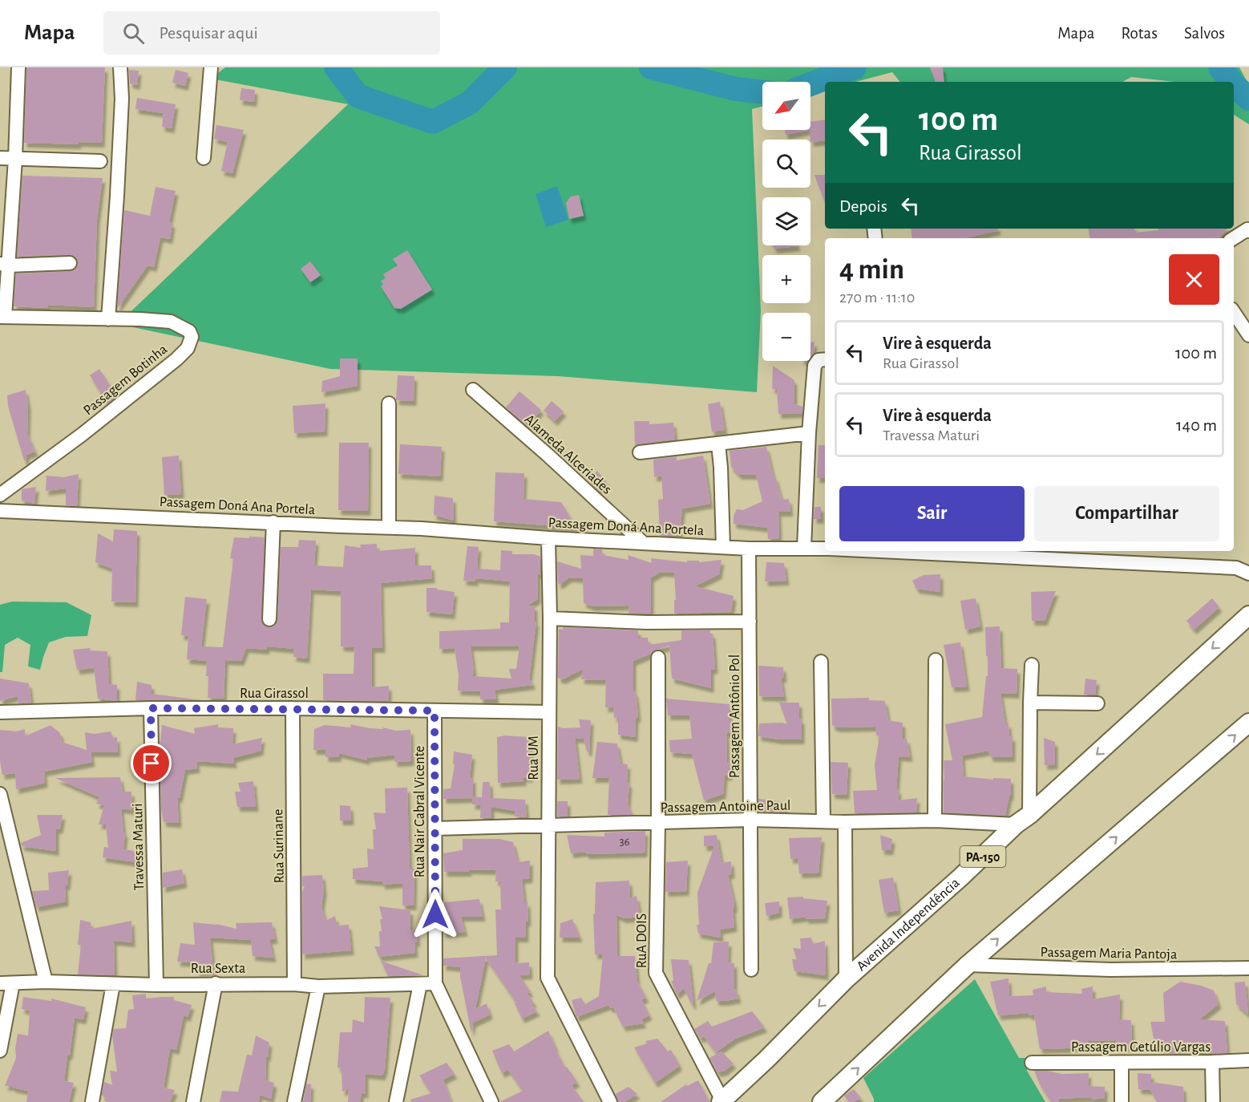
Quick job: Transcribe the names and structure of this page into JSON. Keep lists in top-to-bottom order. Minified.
{"streets":{"main road":["PA-150","Avenida Independência"],"street":["Passagem Botinha","Alameda Alceriades","Passagem Doná Ana Portela","Rua Girassol","Passagem Antônio Pol","Rua UM","Passagem Antoine Paul","Rua Nair Cabral Vicente","Rua Surinane","Travessa Maturi","RuA DOIS","Passagem Maria Pantoja","Rua Sexta","Passagem Getúlio Vargas"]},"crossings":[["Alameda Alceriades","Passagem Doná Ana Portela"],["Passagem Doná Ana Portela","Passagem Antônio Pol"],["Passagem Doná Ana Portela","Rua UM"],["Rua Girassol","Rua UM"],["Rua Girassol","Rua Nair Cabral Vicente"],["Rua Girassol","Rua Surinane"],["Rua Girassol","Travessa Maturi"],["Passagem Antônio Pol","Passagem Antoine Paul"],["Rua UM","Passagem Antoine Paul"],["Passagem Antoine Paul","Rua Nair Cabral Vicente"],["Passagem Antoine Paul","Avenida Independência"],["Passagem Antoine Paul","RuA DOIS"],["Rua Nair Cabral Vicente","Rua Sexta"],["Rua Surinane","Rua Sexta"],["Travessa Maturi","Rua Sexta"],["Avenida Independência","RuA DOIS"]],"house_numbers":["36"],"north":"bottom left","page":{"header":"Mapa","search":"Pesquisar aqui","nav":["Mapa","Rotas","Salvos"],"map_buttons":["+","−"],"turn":["100 m","Rua Girassol"],"then":"Depois","heading":["4 min","270 m · 11:10"],"list":[{"name":"Vire à esquerda","note":"Rua Girassol","value":"100 m"},{"name":"Vire à esquerda","note":"Travessa Maturi","value":"140 m"}],"buttons":["Sair","Compartilhar"]}}
